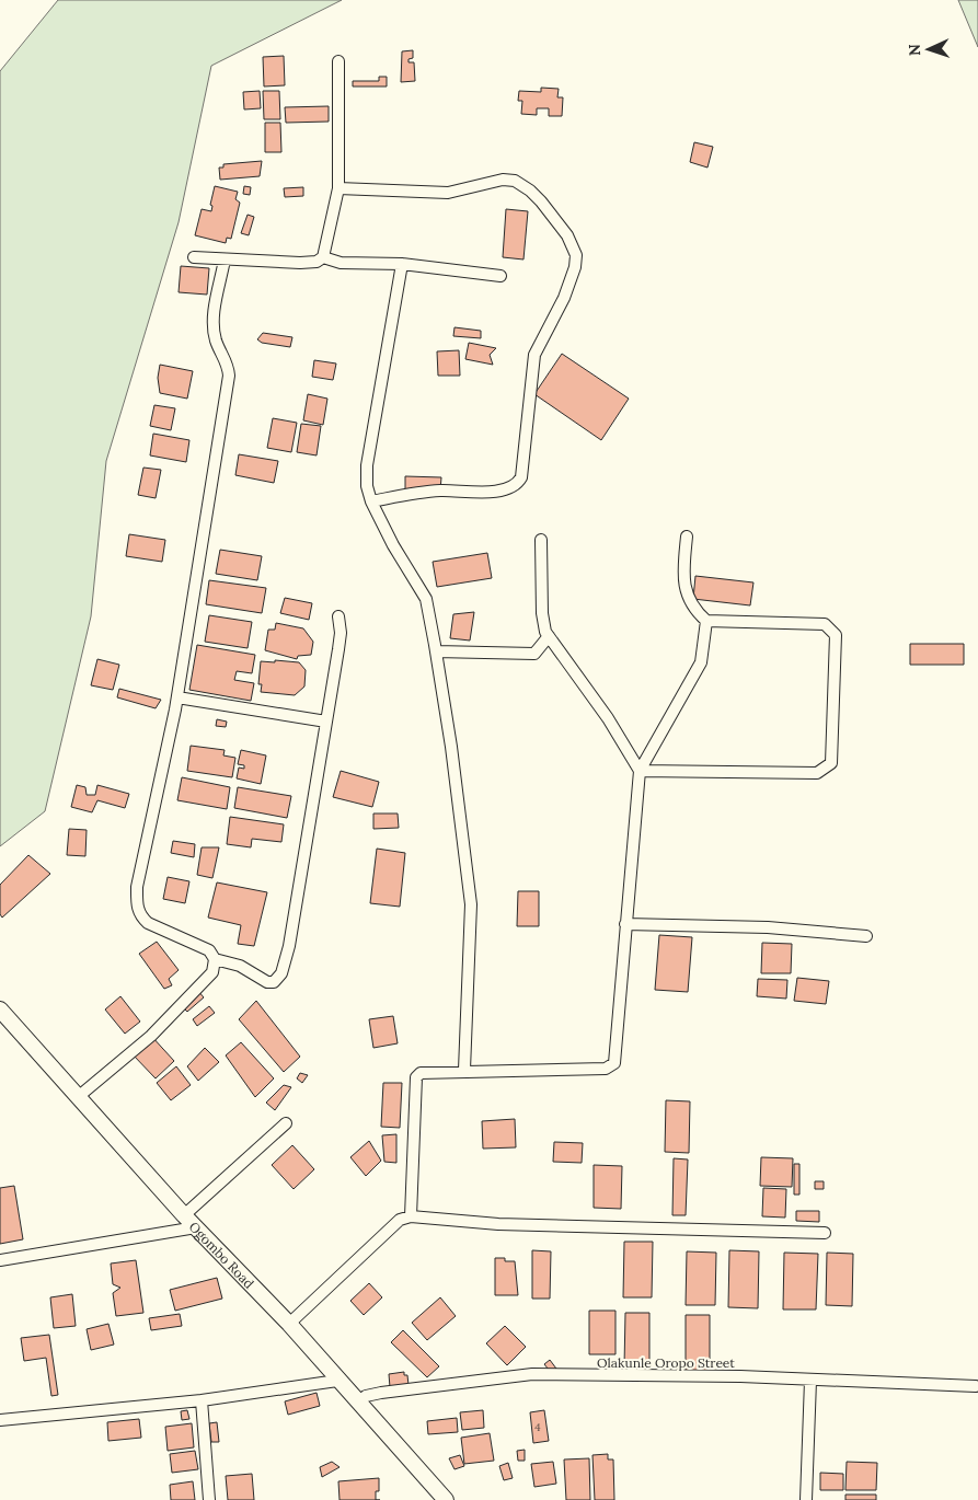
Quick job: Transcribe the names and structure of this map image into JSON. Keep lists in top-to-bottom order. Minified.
{"streets":{"main road":["Ogombo Road"],"street":["Olakunle Oropo Street"]},"crossings":[["Ogombo Road","Olakunle Oropo Street"]],"house_numbers":["4"],"north":"left"}
